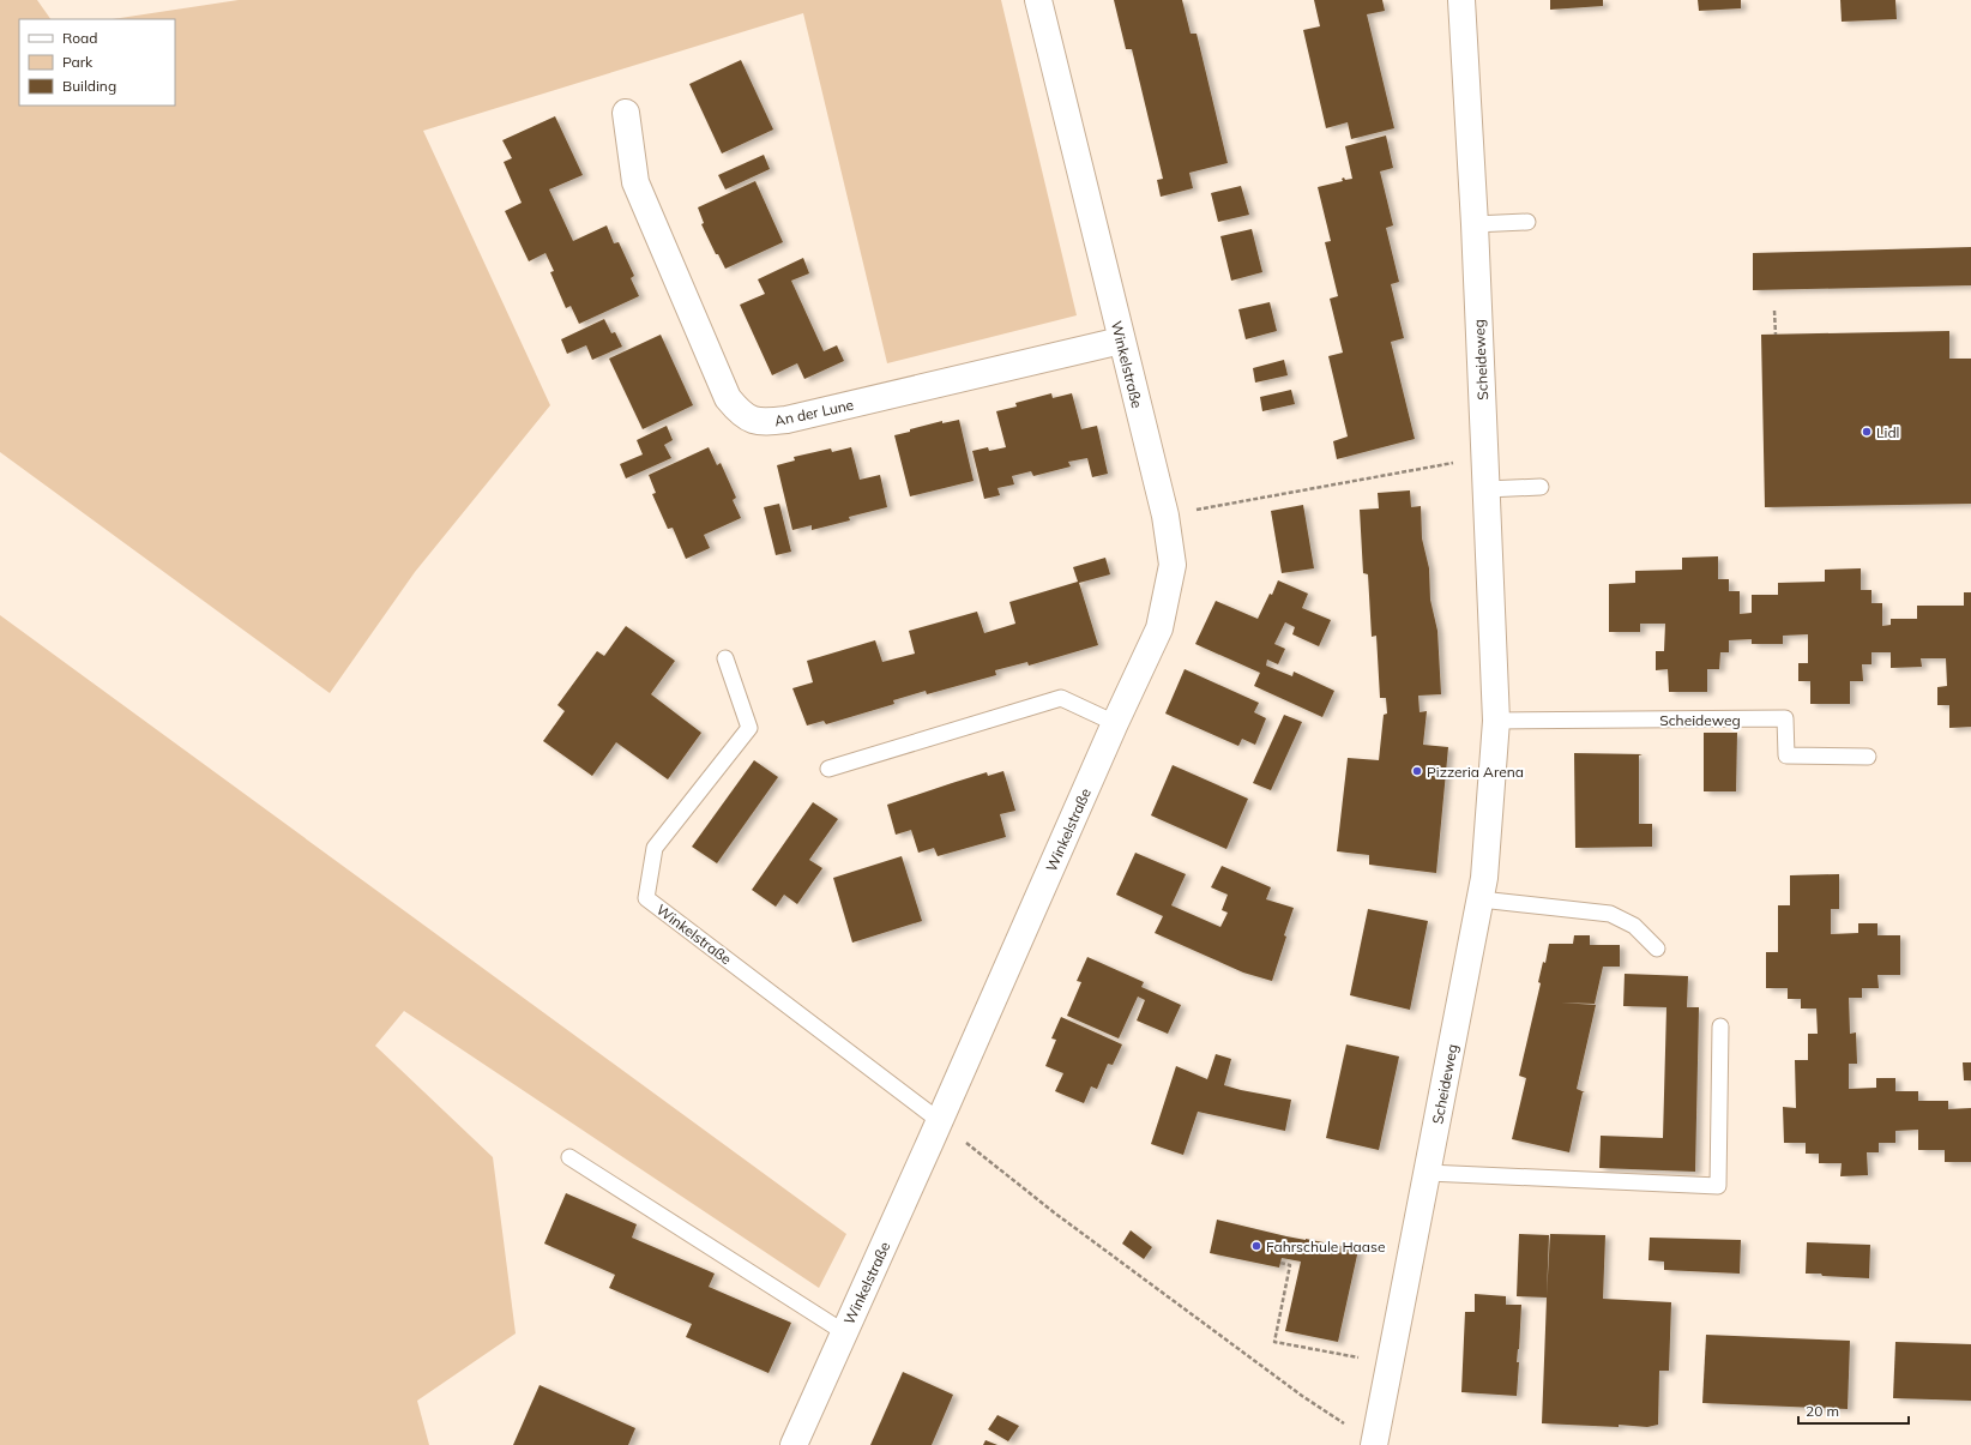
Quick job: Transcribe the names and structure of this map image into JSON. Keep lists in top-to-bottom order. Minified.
{"streets":{"street":["Scheideweg","Winkelstraße","An der Lune"]},"crossings":[["Winkelstraße","An der Lune"]],"places":["Lidl","Pizzeria Arena","Fahrschule Haase"],"legend":["Road","Park","Building"],"scale_bar":"20 m"}
